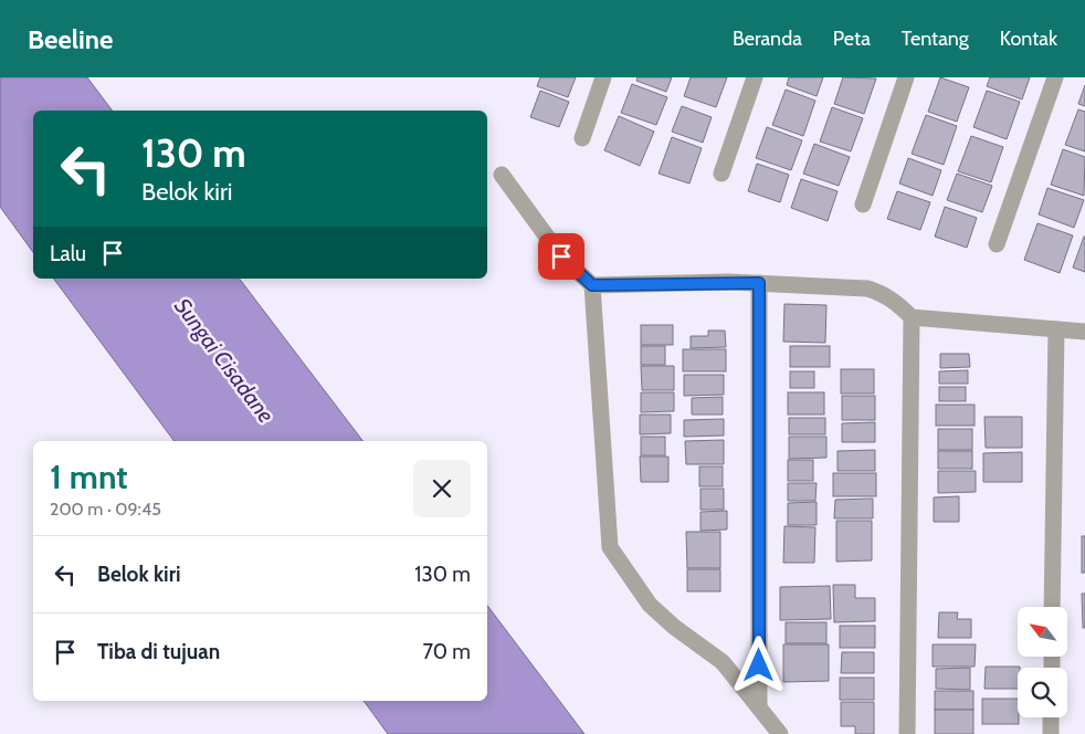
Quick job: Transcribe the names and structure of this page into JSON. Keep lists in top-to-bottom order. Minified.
{"water":["Sungai Cisadane"],"north":"top left","page":{"header":"Beeline","nav":["Beranda","Peta","Tentang","Kontak"],"turn":["130 m","Belok kiri"],"then":"Lalu","heading":["1 mnt","200 m · 09:45"],"list":[{"name":"Belok kiri","value":"130 m"},{"name":"Tiba di tujuan","value":"70 m"}]}}
